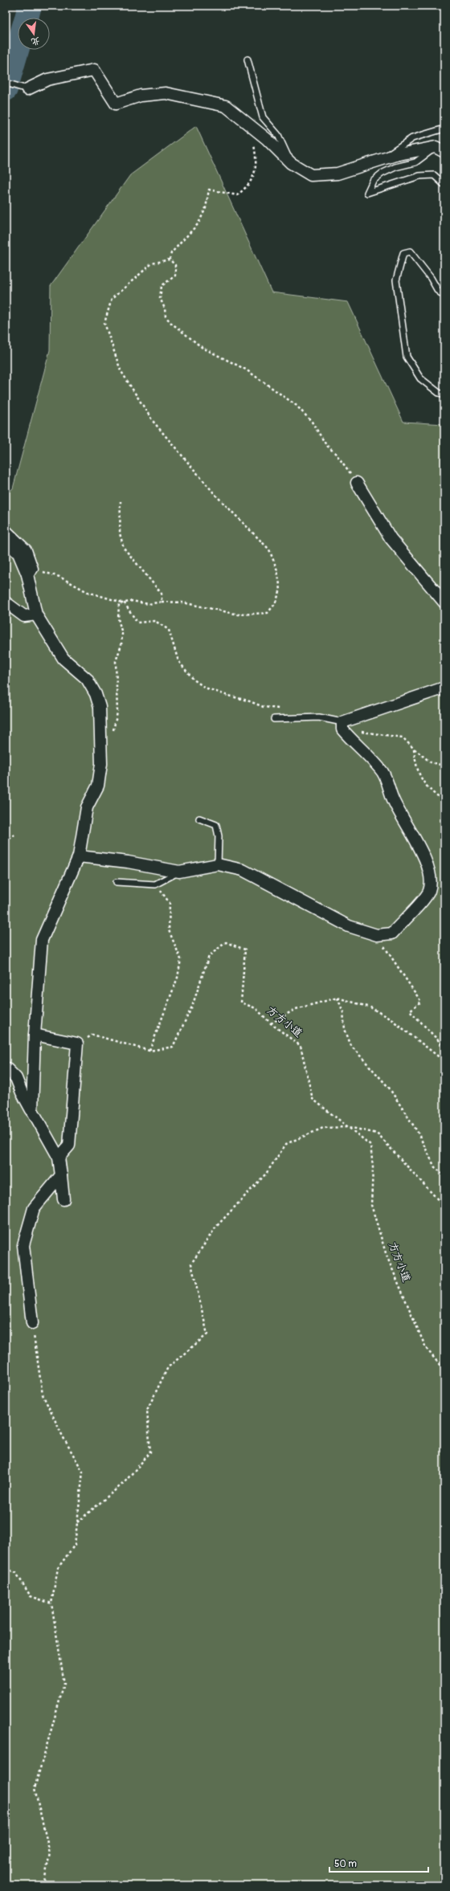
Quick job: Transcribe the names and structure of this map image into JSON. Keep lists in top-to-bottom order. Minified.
{"streets":{"path":["方方小道"]},"scale_bar":"50 m","north":"bottom"}
